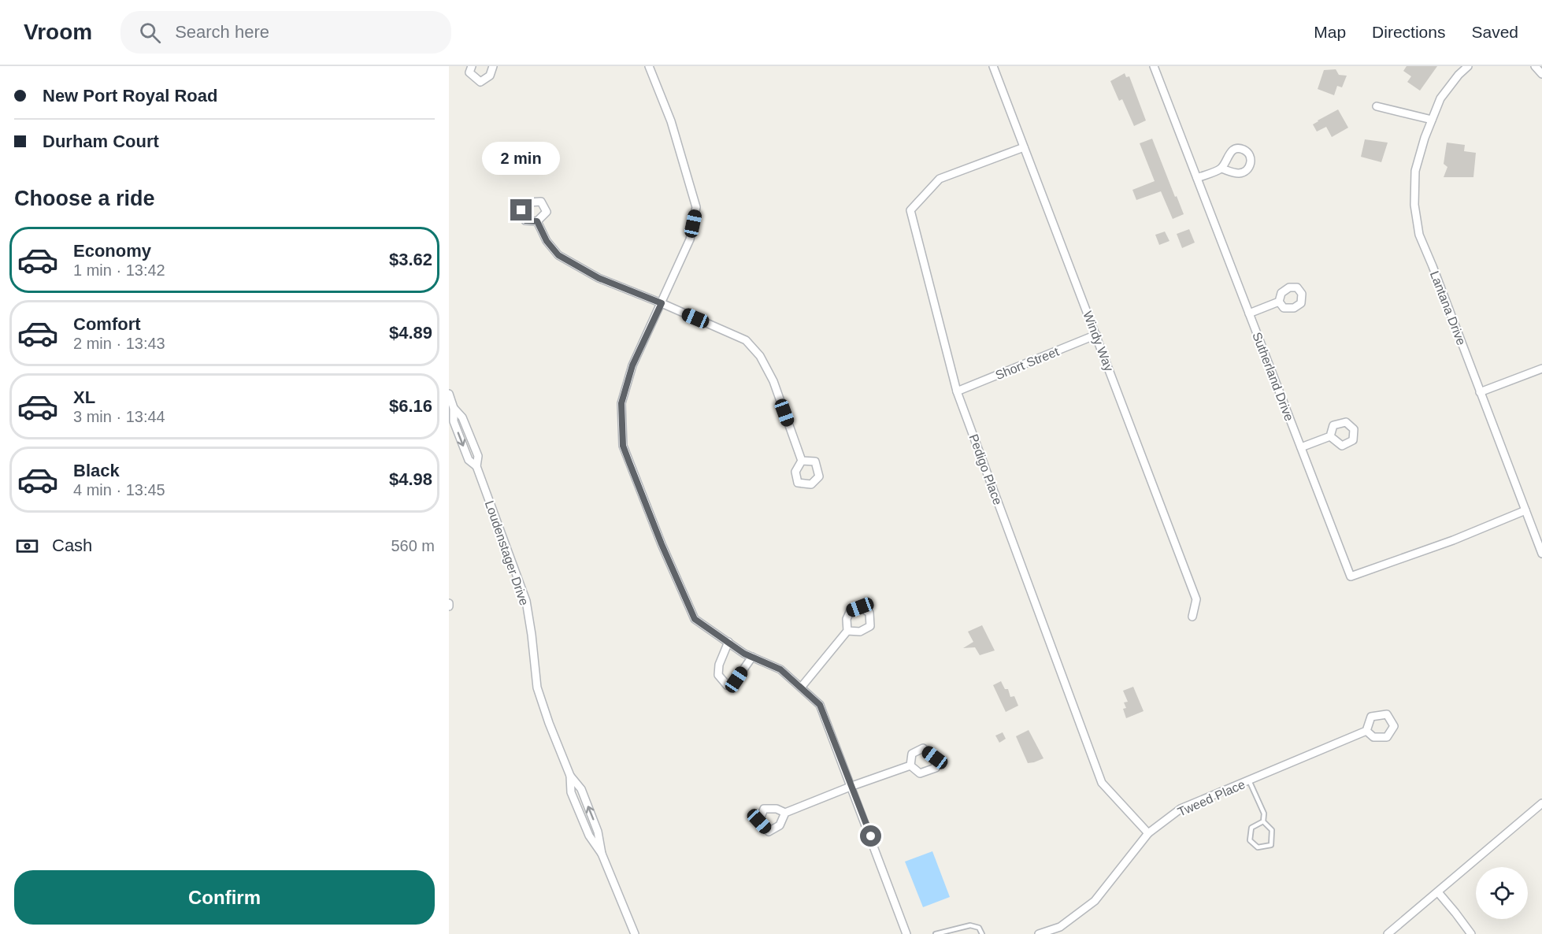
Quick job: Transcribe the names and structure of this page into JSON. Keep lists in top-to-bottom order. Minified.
{"streets":{"street":["Lantana Drive","Windy Way","Short Street","Sutherland Drive","Pedigo Place","Loudenstager Drive","Tweed Place"]},"crossings":[["Lantana Drive","Sutherland Drive"],["Windy Way","Short Street"],["Windy Way","Pedigo Place"],["Short Street","Pedigo Place"],["Pedigo Place","Tweed Place"]],"page":{"header":"Vroom","search":"Search here","nav":["Map","Directions","Saved"],"banner":["New Port Royal Road","Durham Court"],"bubble":"2 min","heading":"Choose a ride","list":[{"name":"Economy","note":"1 min · 13:42","value":"$3.62"},{"name":"Comfort","note":"2 min · 13:43","value":"$4.89"},{"name":"XL","note":"3 min · 13:44","value":"$6.16"},{"name":"Black","note":"4 min · 13:45","value":"$4.98"}],"pay":["Cash","560 m"],"buttons":"Confirm"}}
